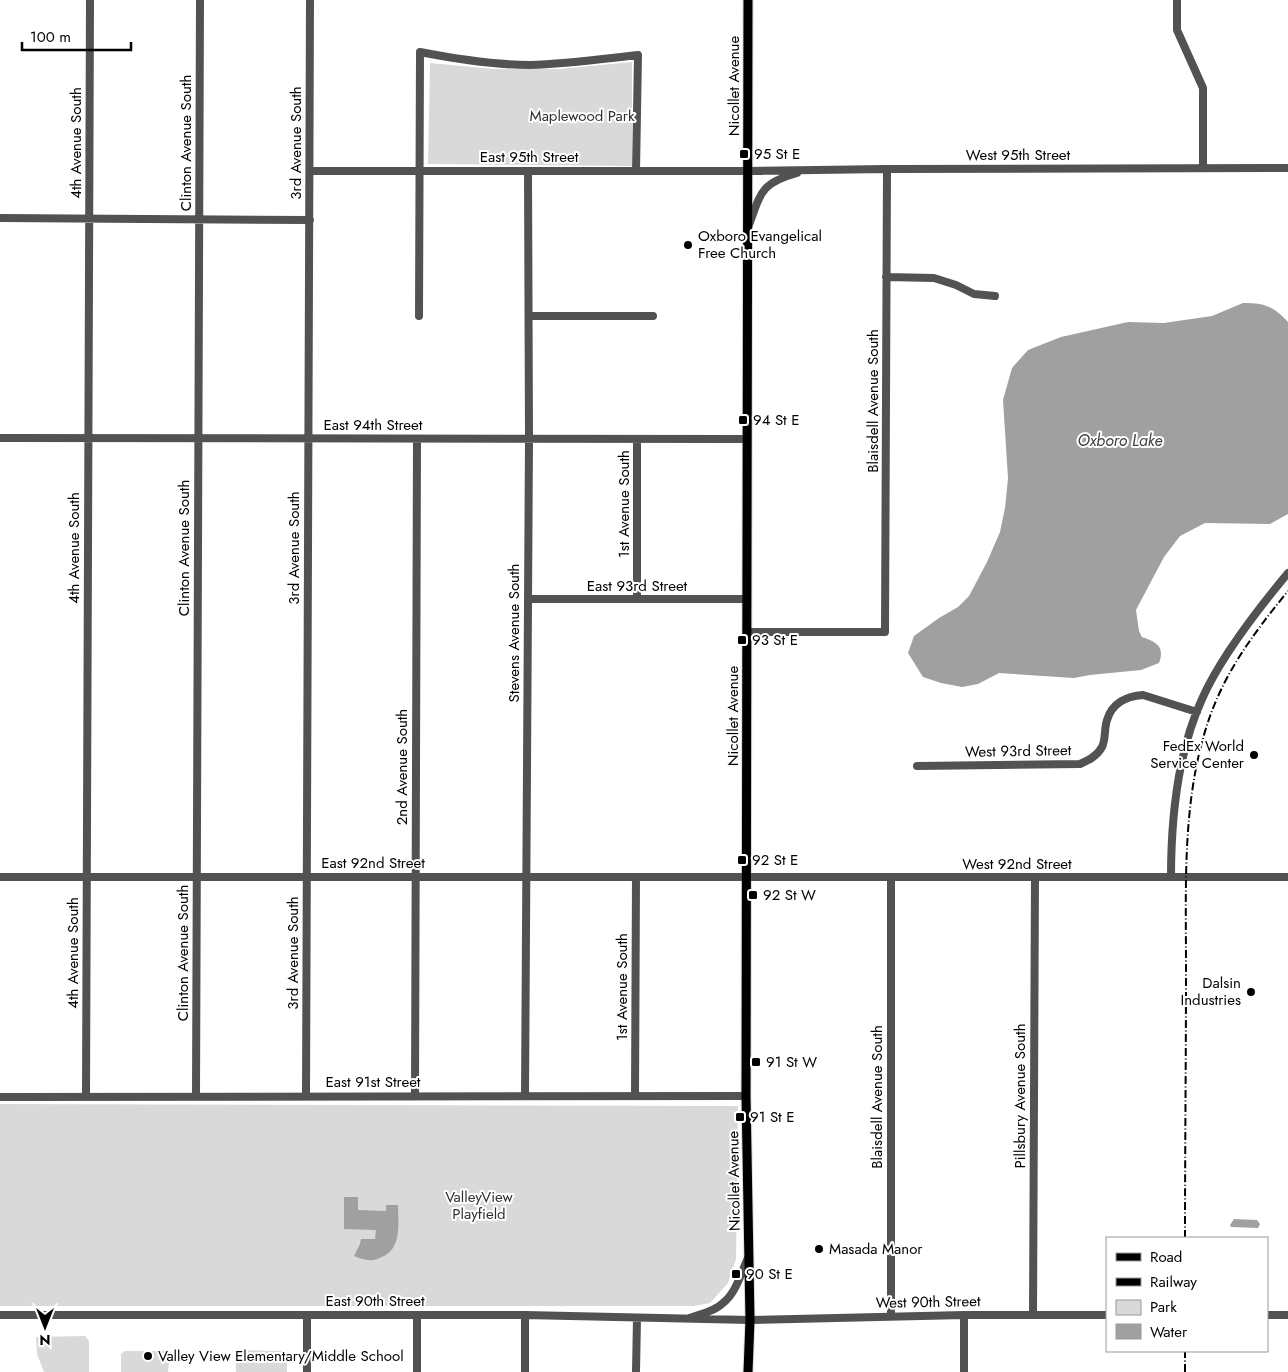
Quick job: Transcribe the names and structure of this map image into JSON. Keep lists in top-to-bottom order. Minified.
{"streets":{"main road":["Nicollet Avenue"],"street":["4th Avenue South","Clinton Avenue South","3rd Avenue South","West 95th Street","East 95th Street","Blaisdell Avenue South","East 94th Street","1st Avenue South","East 93rd Street","Stevens Avenue South","West 93rd Street","2nd Avenue South","East 92nd Street","West 92nd Street","East 91st Street","Pillsbury Avenue South","East 90th Street","West 90th Street"]},"crossings":[["Nicollet Avenue","West 95th Street"],["Nicollet Avenue","East 95th Street"],["Nicollet Avenue","Blaisdell Avenue South"],["Nicollet Avenue","East 94th Street"],["Nicollet Avenue","East 93rd Street"],["Nicollet Avenue","East 92nd Street"],["Nicollet Avenue","West 92nd Street"],["Nicollet Avenue","East 91st Street"],["Nicollet Avenue","East 90th Street"],["Nicollet Avenue","West 90th Street"],["4th Avenue South","East 94th Street"],["4th Avenue South","East 92nd Street"],["4th Avenue South","East 91st Street"],["Clinton Avenue South","East 94th Street"],["Clinton Avenue South","East 92nd Street"],["Clinton Avenue South","East 91st Street"],["3rd Avenue South","East 95th Street"],["3rd Avenue South","East 94th Street"],["3rd Avenue South","East 92nd Street"],["3rd Avenue South","East 91st Street"],["West 95th Street","East 95th Street"],["West 95th Street","Blaisdell Avenue South"],["East 95th Street","Stevens Avenue South"],["Blaisdell Avenue South","West 92nd Street"],["Blaisdell Avenue South","West 90th Street"],["East 94th Street","1st Avenue South"],["East 94th Street","Stevens Avenue South"],["East 94th Street","2nd Avenue South"],["1st Avenue South","East 93rd Street"],["1st Avenue South","East 92nd Street"],["1st Avenue South","East 91st Street"],["East 93rd Street","Stevens Avenue South"],["Stevens Avenue South","East 92nd Street"],["Stevens Avenue South","East 91st Street"],["2nd Avenue South","East 92nd Street"],["2nd Avenue South","East 91st Street"],["East 92nd Street","West 92nd Street"],["West 92nd Street","Pillsbury Avenue South"],["Pillsbury Avenue South","West 90th Street"],["East 90th Street","West 90th Street"]],"water":["Oxboro Lake"],"parks":["Maplewood Park","ValleyView Playfield"],"places":{"transit":["95 St E","94 St E","93 St E","92 St E","92 St W","91 St W","91 St E","90 St E"],"other":["Oxboro Evangelical Free Church","FedEx World Service Center","Dalsin Industries","Masada Manor","Valley View Elementary/Middle School"]},"legend":["Road","Railway","Park","Water"],"scale_bar":"100 m","north":"bottom"}
